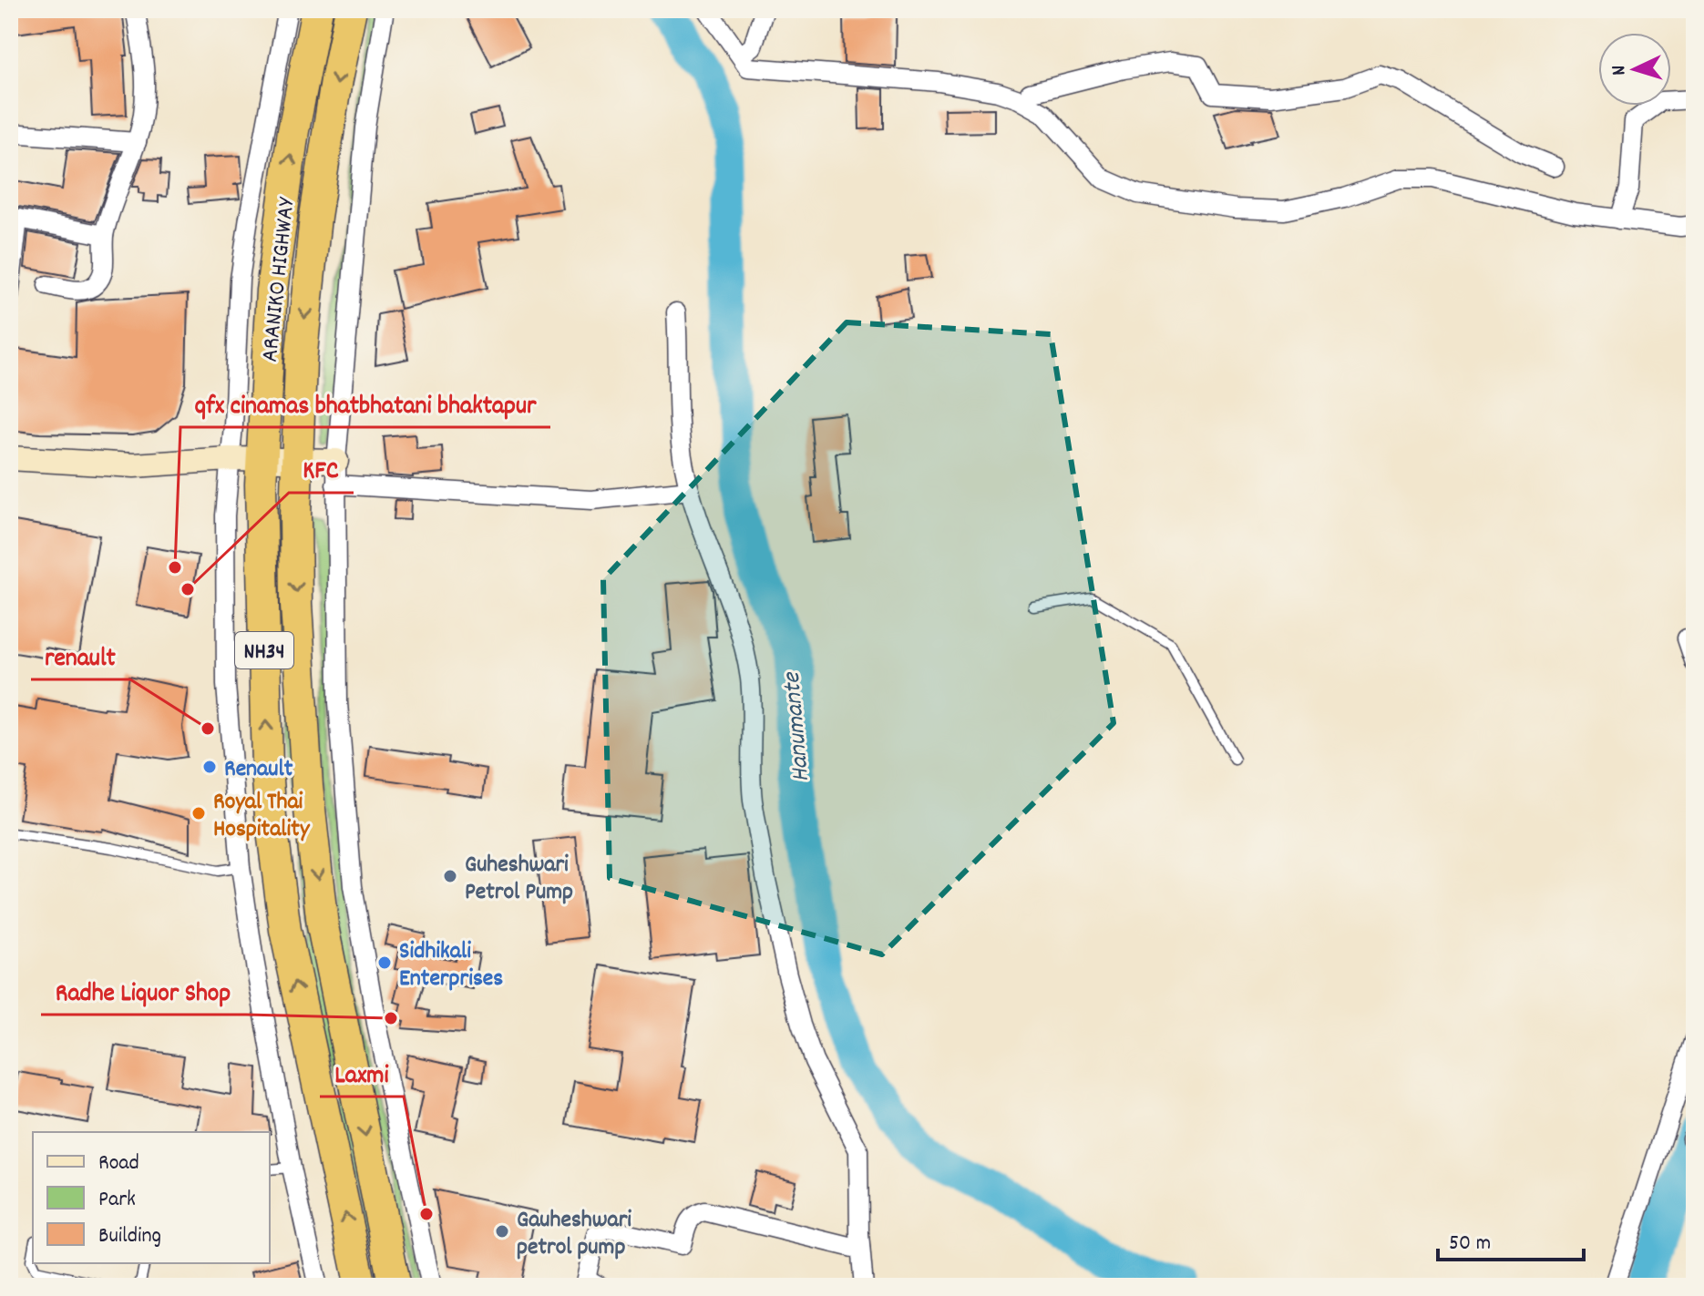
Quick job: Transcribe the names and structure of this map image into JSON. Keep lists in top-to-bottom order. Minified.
{"streets":{"highway":["ARANIKO HIGHWAY","NH34"]},"water":["Hanumante"],"places":["qfx cinamas bhatbhatani bhaktapur","KFC","renault","Renault","Royal Thai Hospitality","Guheshwari Petrol Pump","Sidhikali Enterprises","Radhe Liquor Shop","Laxmi","Gauheshwari petrol pump"],"legend":["Road","Park","Building"],"scale_bar":"50 m","north":"left"}
